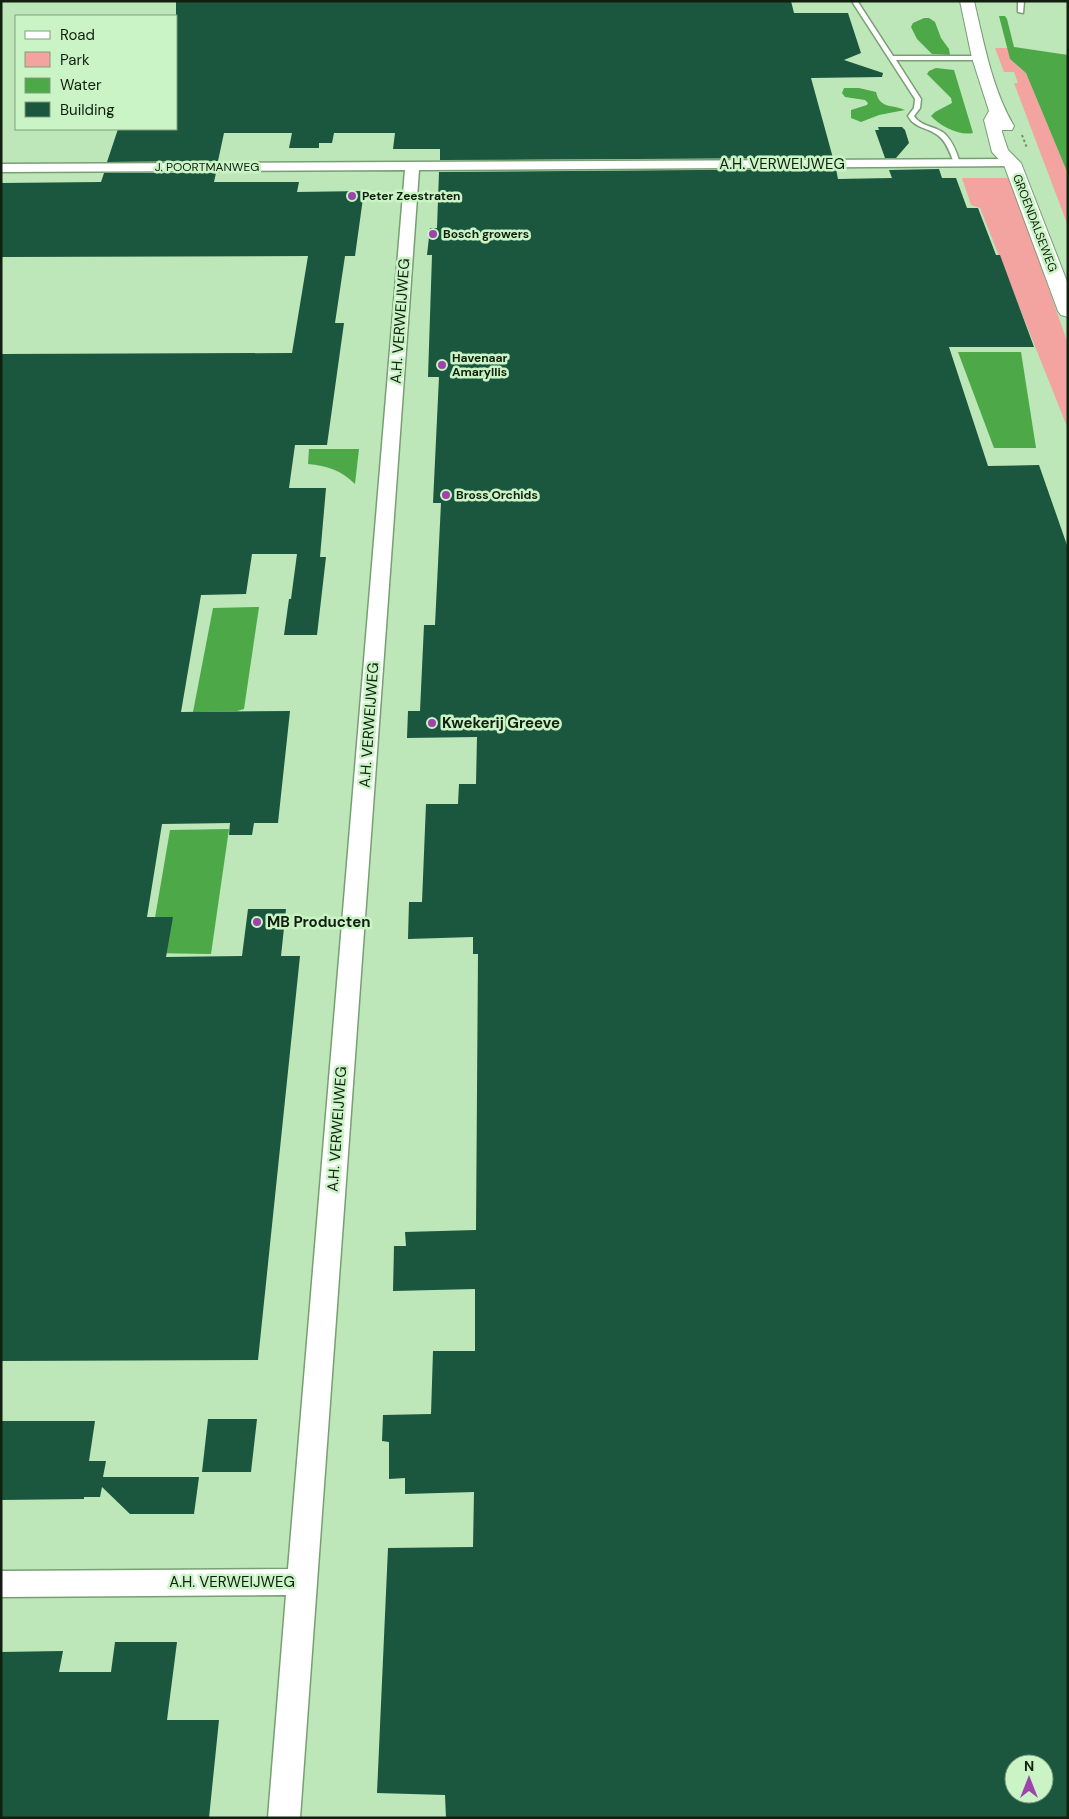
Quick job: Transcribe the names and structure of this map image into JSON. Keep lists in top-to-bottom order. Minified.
{"streets":{"street":["A.H. VERWEIJWEG","J. POORTMANWEG","GROENDALSEWEG"]},"crossings":[["A.H. VERWEIJWEG","J. POORTMANWEG"],["A.H. VERWEIJWEG","GROENDALSEWEG"]],"places":["Peter Zeestraten","Bosch growers","Havenaar Amaryllis","Bross Orchids","Kwekerij Greeve","MB Producten"],"legend":["Road","Park","Water","Building"],"north":"top"}
